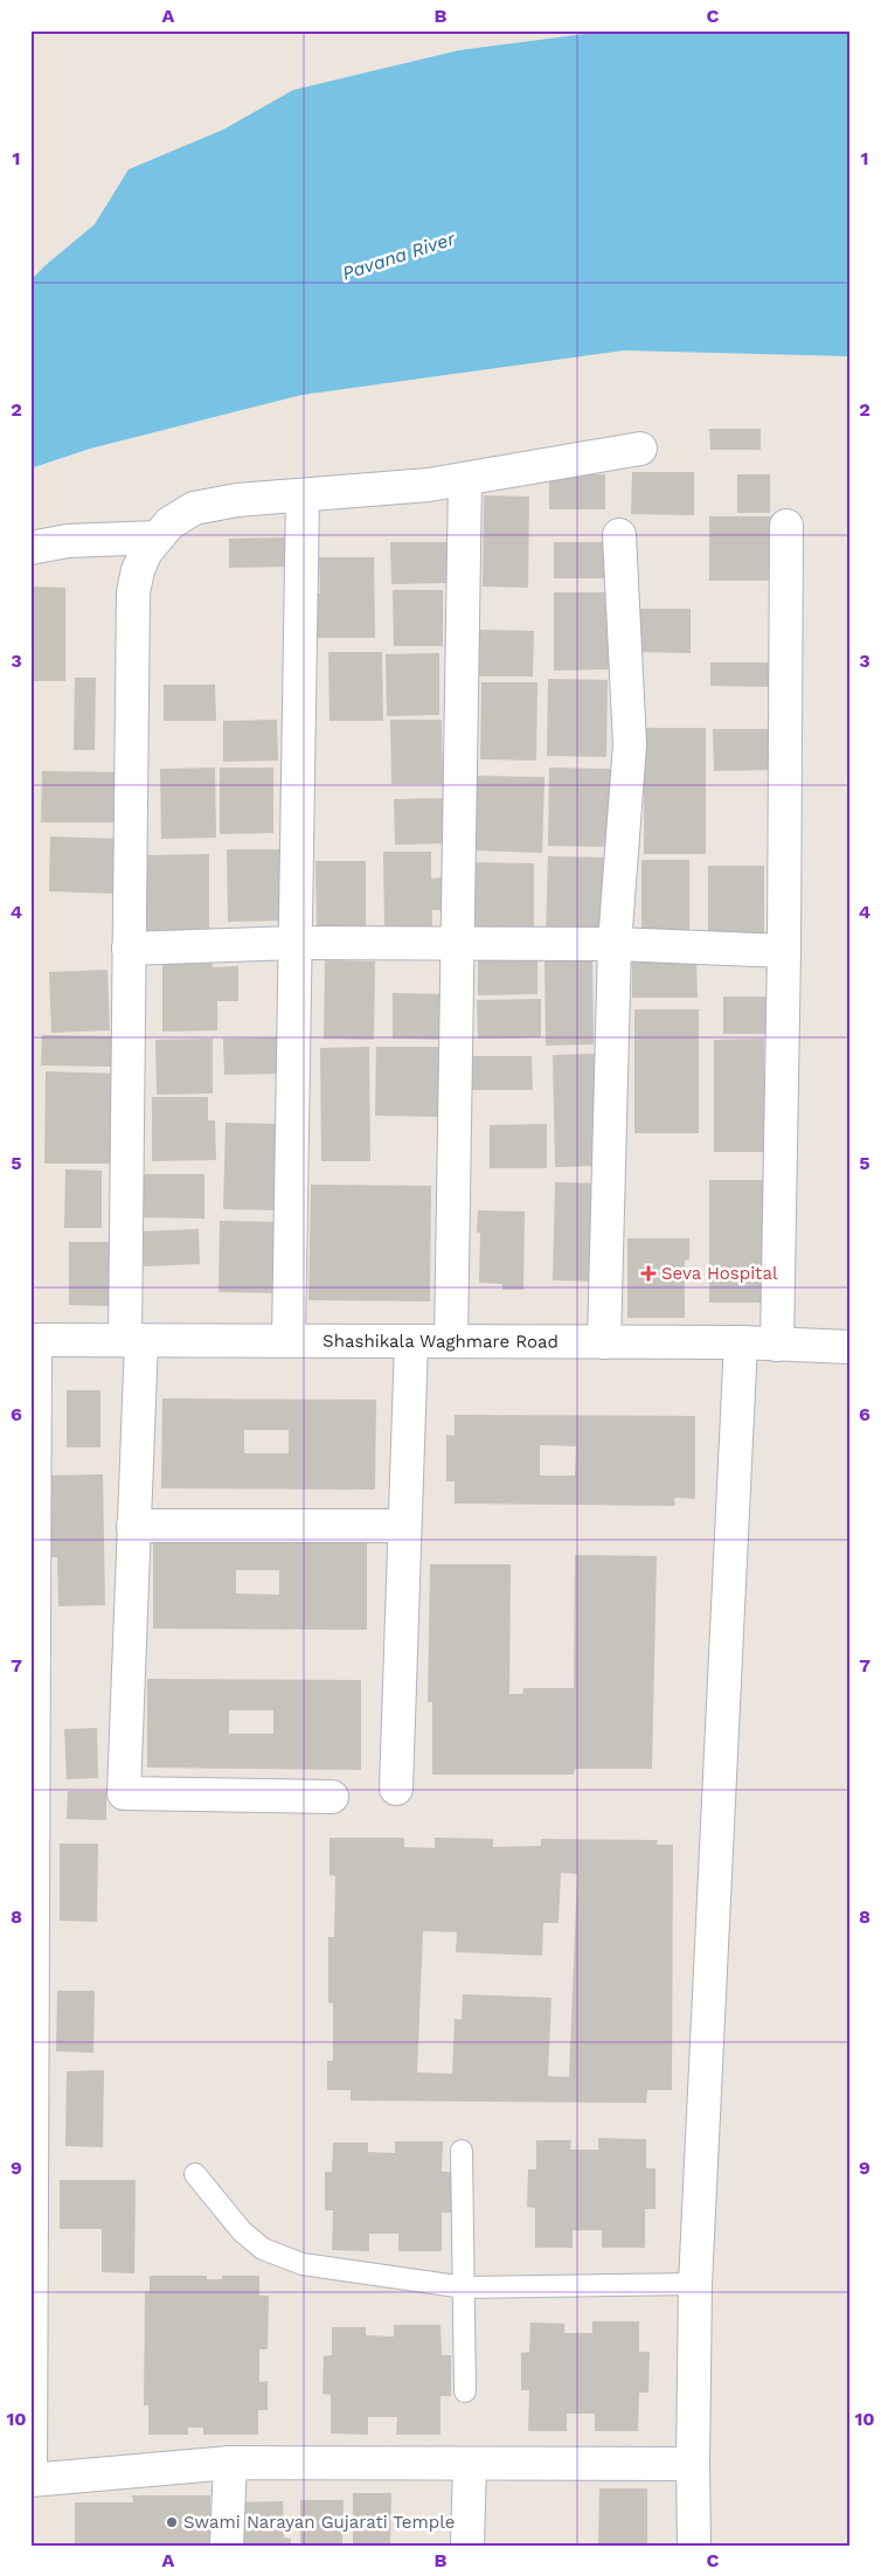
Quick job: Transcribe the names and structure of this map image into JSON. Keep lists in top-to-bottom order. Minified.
{"streets":{"street":["Shashikala Waghmare Road"]},"water":["Pavana River"],"places":{"health":["Seva Hospital"],"other":["Swami Narayan Gujarati Temple"]},"grid":{"columns":["A","B","C"],"rows":["1","2","3","4","5","6","7","8","9","10"]}}
